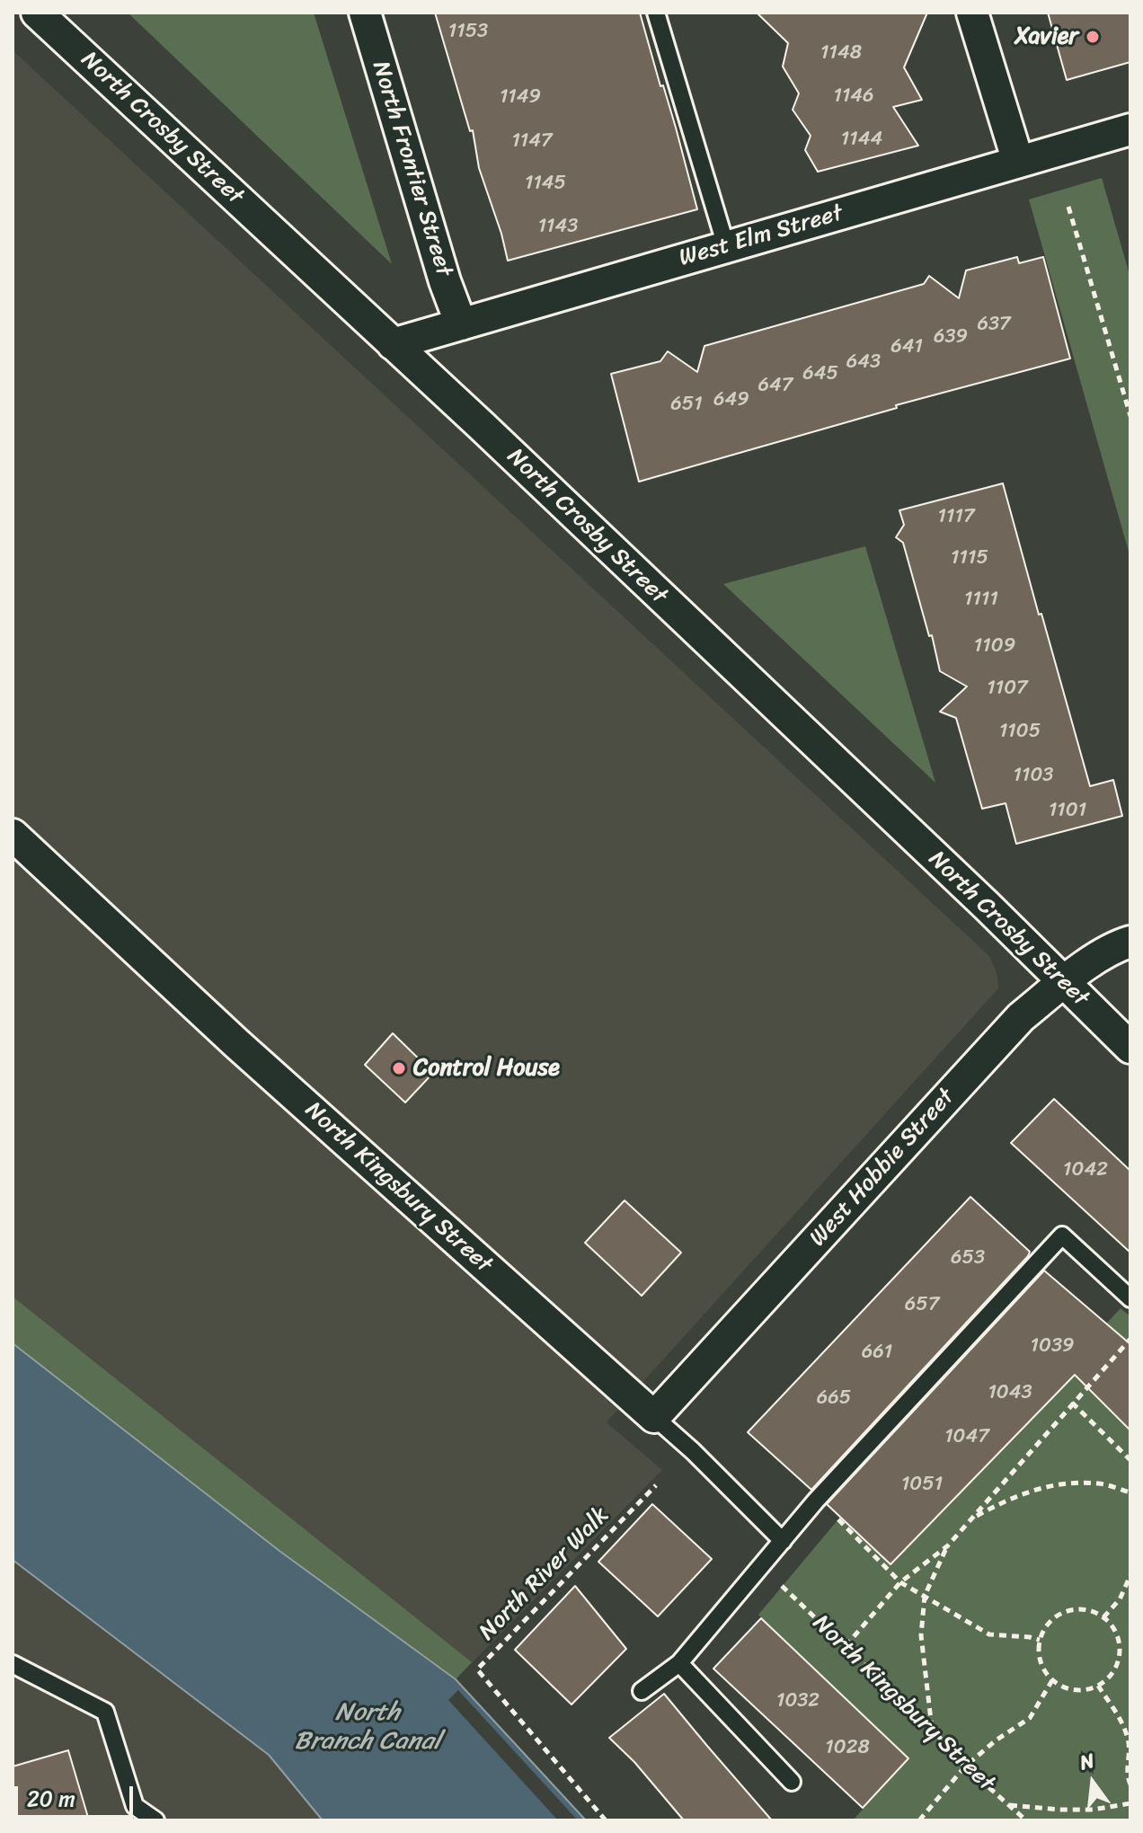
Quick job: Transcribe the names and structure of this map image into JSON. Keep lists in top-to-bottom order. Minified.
{"streets":{"street":["North Crosby Street","North Frontier Street","West Elm Street","West Hobbie Street","North Kingsbury Street"],"path":["North River Walk"]},"crossings":[["North Crosby Street","West Elm Street"],["North Crosby Street","West Hobbie Street"],["North Frontier Street","West Elm Street"],["West Hobbie Street","North Kingsbury Street"]],"water":["North Branch Canal"],"places":["Xavier","Control House"],"house_numbers":["1153","1148","1146","1149","1144","1147","1145","1143","637","639","641","643","645","647","649","651","1117","1115","1111","1109","1107","1105","1103","1101","1042","653","657","1039","661","1043","665","1047","1051","1032","1028"],"scale_bar":"20 m","north":"top"}
